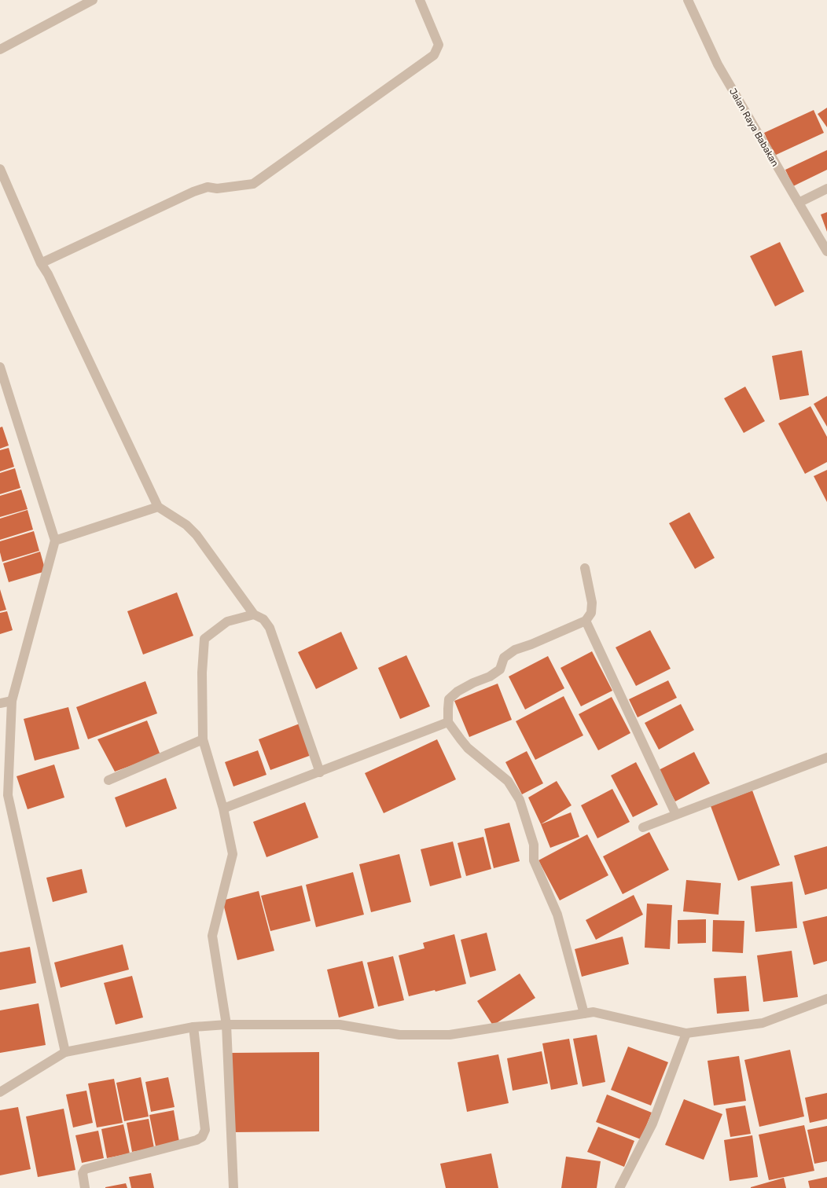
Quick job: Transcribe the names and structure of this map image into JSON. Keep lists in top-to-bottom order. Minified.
{"streets":{"street":["Jalan Raya Babakan"]}}
